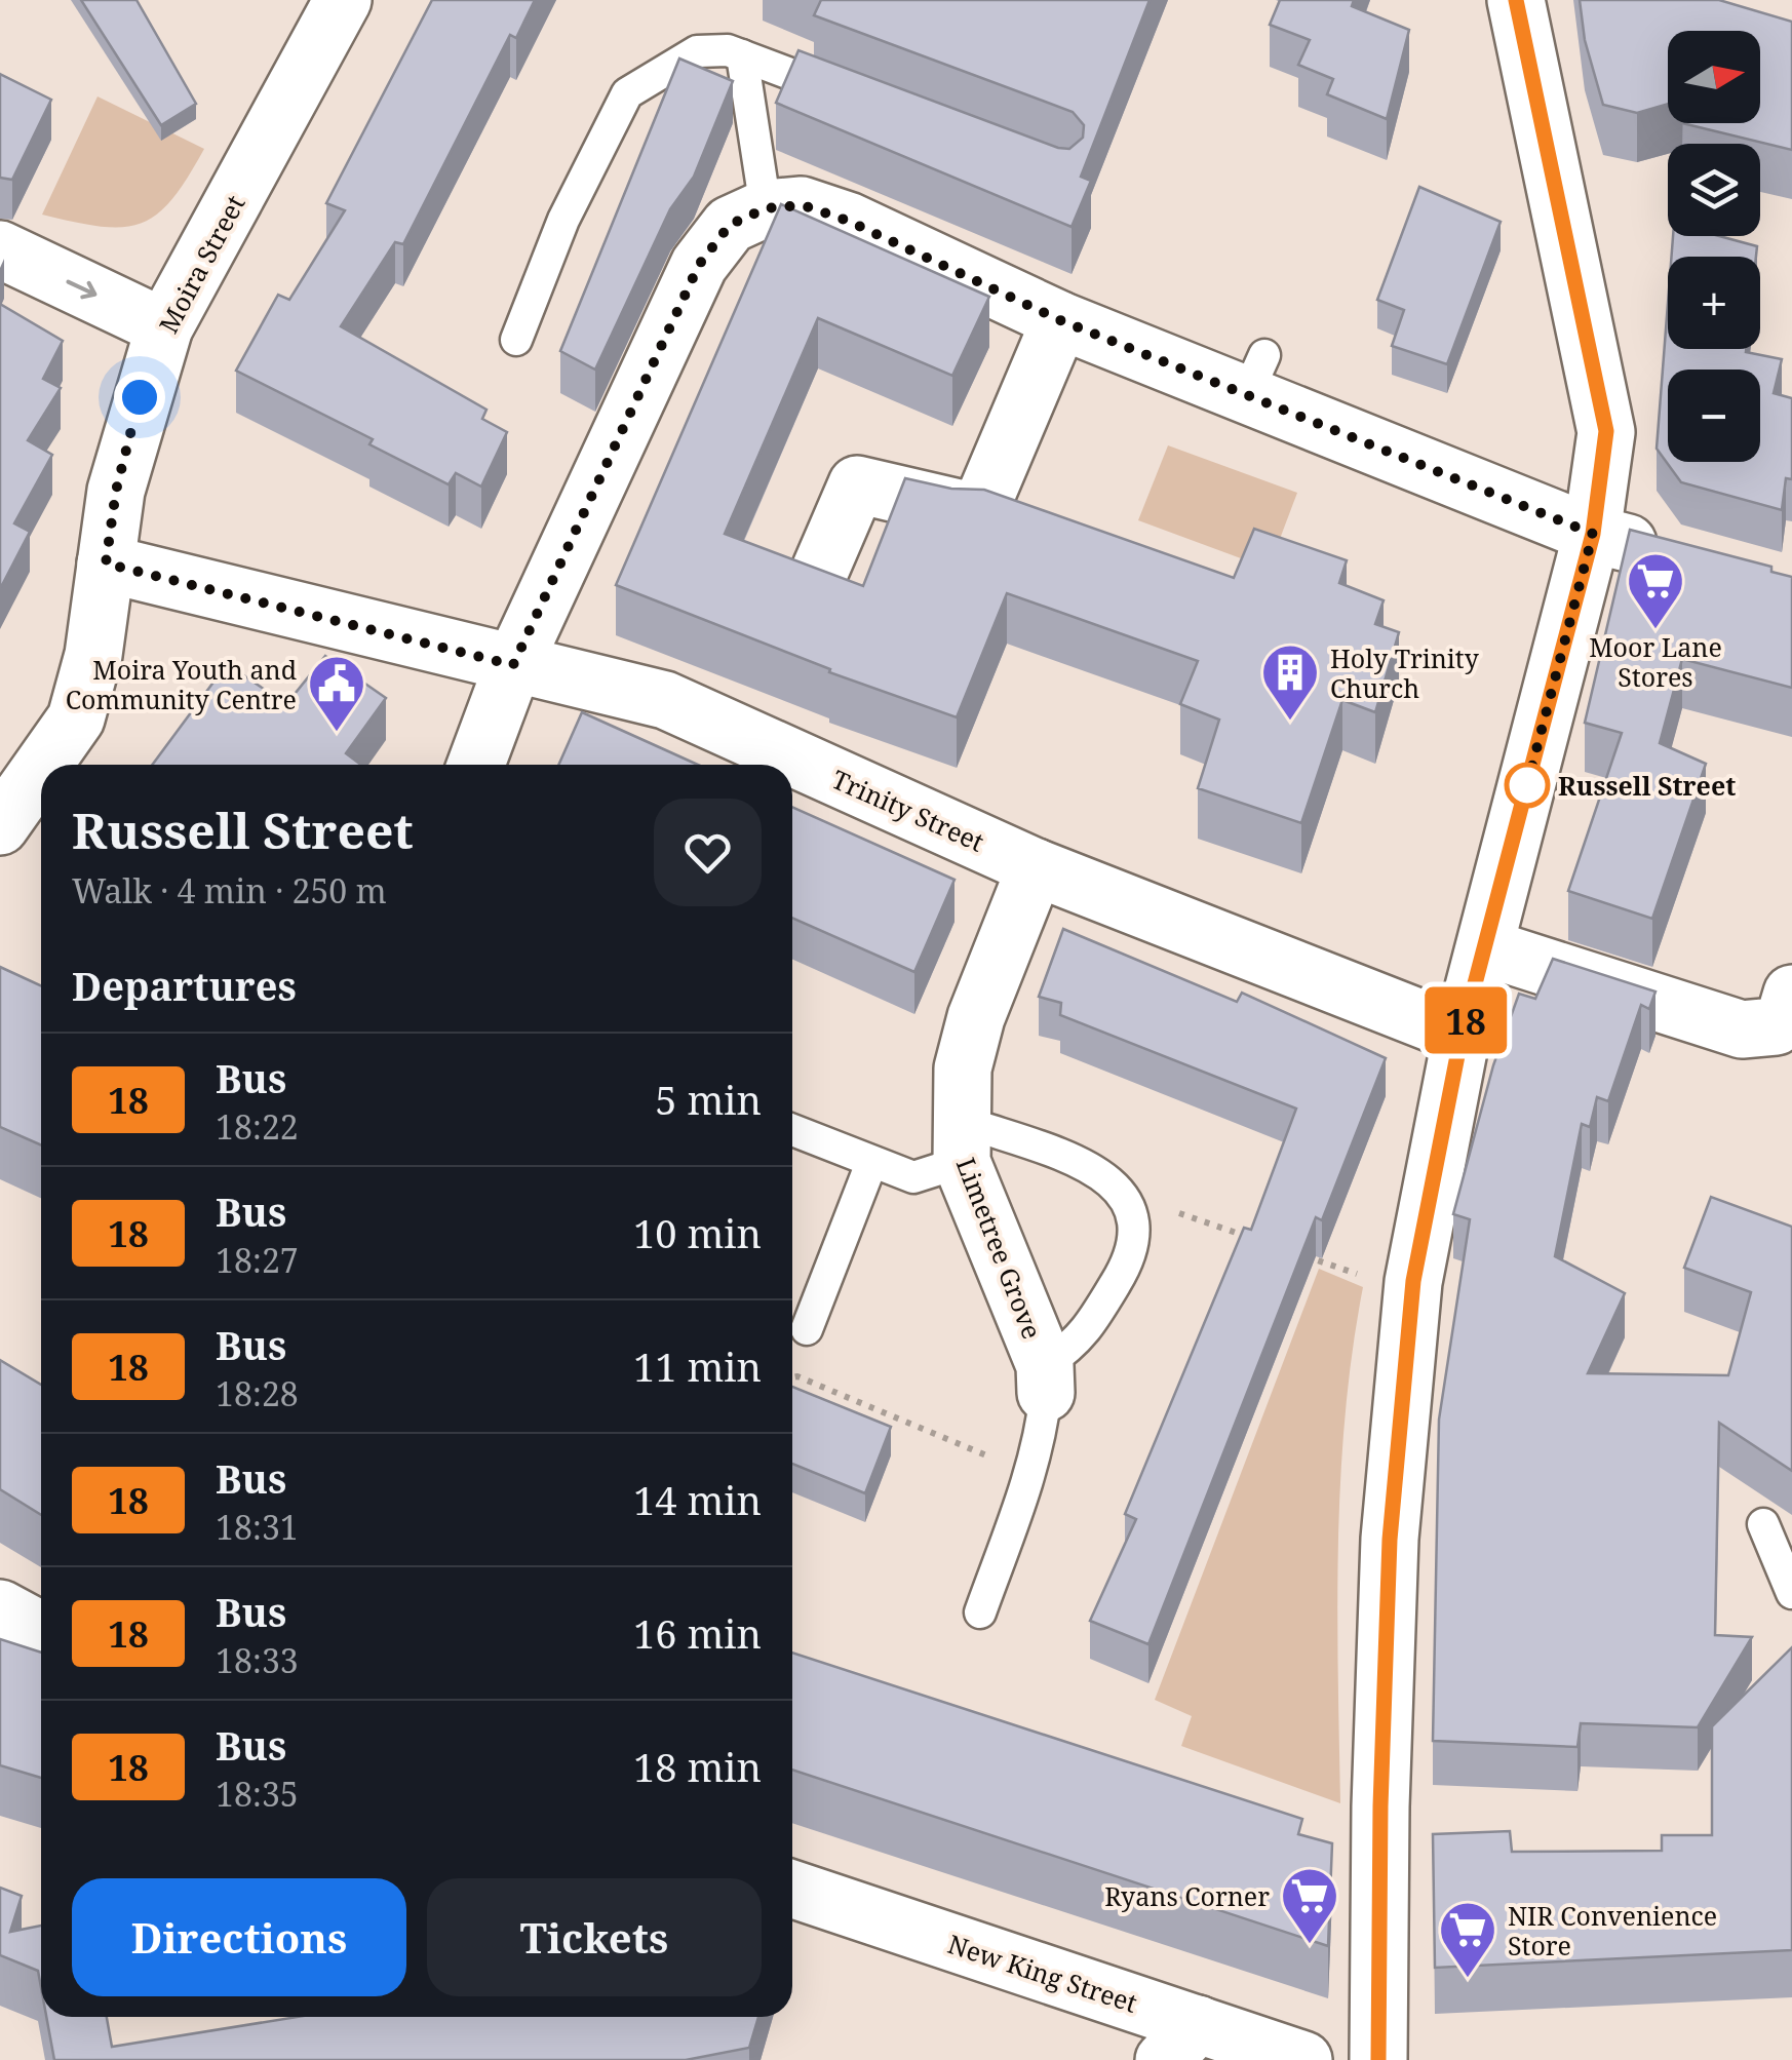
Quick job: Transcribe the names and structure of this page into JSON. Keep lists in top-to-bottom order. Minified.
{"streets":{"street":["Moira Street","Trinity Street","Limetree Grove","New King Street"]},"crossings":[["Moira Street","Trinity Street"],["Trinity Street","Limetree Grove"]],"places":{"supermarket":["Moor Lane Stores","Ryans Corner","NIR Convenience Store"],"building":["Holy Trinity Church"],"public building":["Moira Youth and Community Centre"],"other":["Russell Street"]},"lines":["bus line 18"],"north":"right","page":{"on_map":"18","map_buttons":["+","−"],"heading":[["Russell Street","Walk · 4 min · 250 m"],"Departures"],"list":[{"mark":"18","name":"Bus","note":"18:22","value":"5 min"},{"mark":"18","name":"Bus","note":"18:27","value":"10 min"},{"mark":"18","name":"Bus","note":"18:28","value":"11 min"},{"mark":"18","name":"Bus","note":"18:31","value":"14 min"},{"mark":"18","name":"Bus","note":"18:33","value":"16 min"},{"mark":"18","name":"Bus","note":"18:35","value":"18 min"}],"buttons":["Directions","Tickets"]}}
